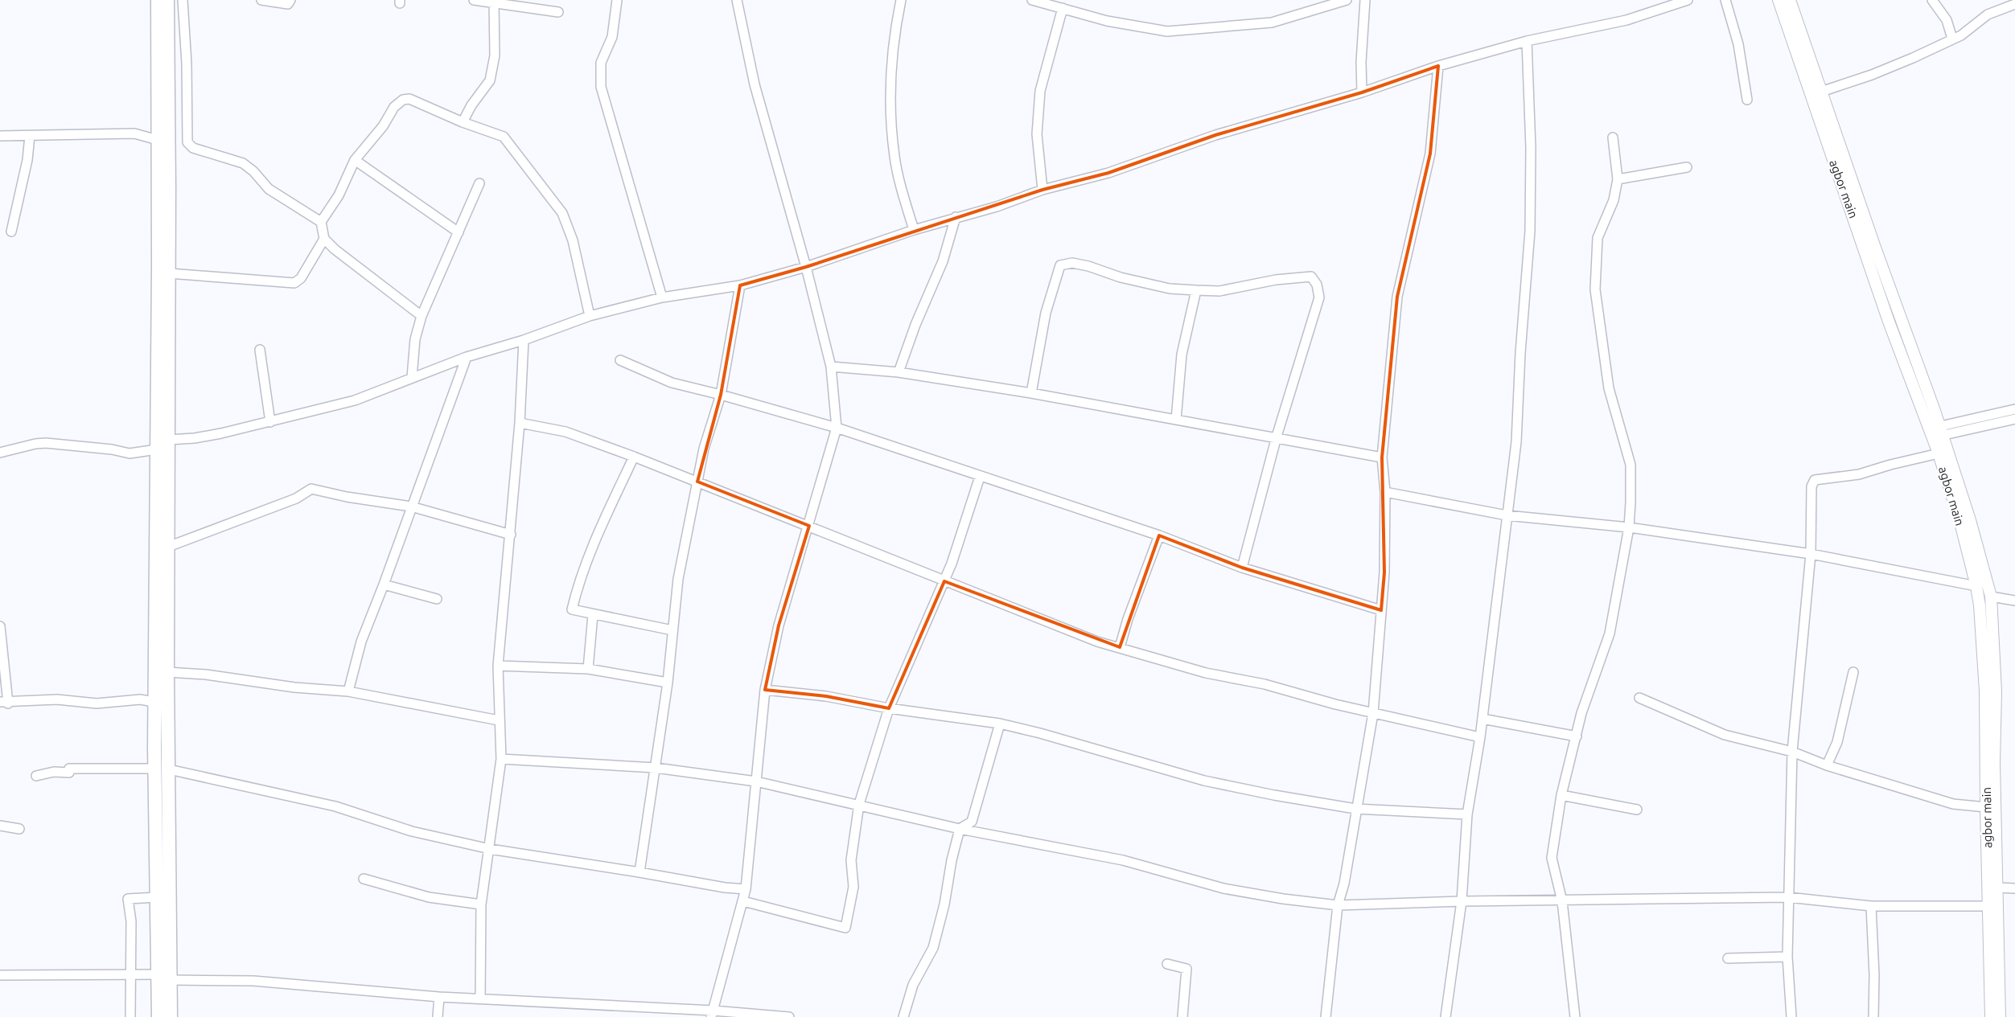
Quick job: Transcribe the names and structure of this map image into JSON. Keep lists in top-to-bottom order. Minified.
{"streets":{"main road":["agbor main"]}}
